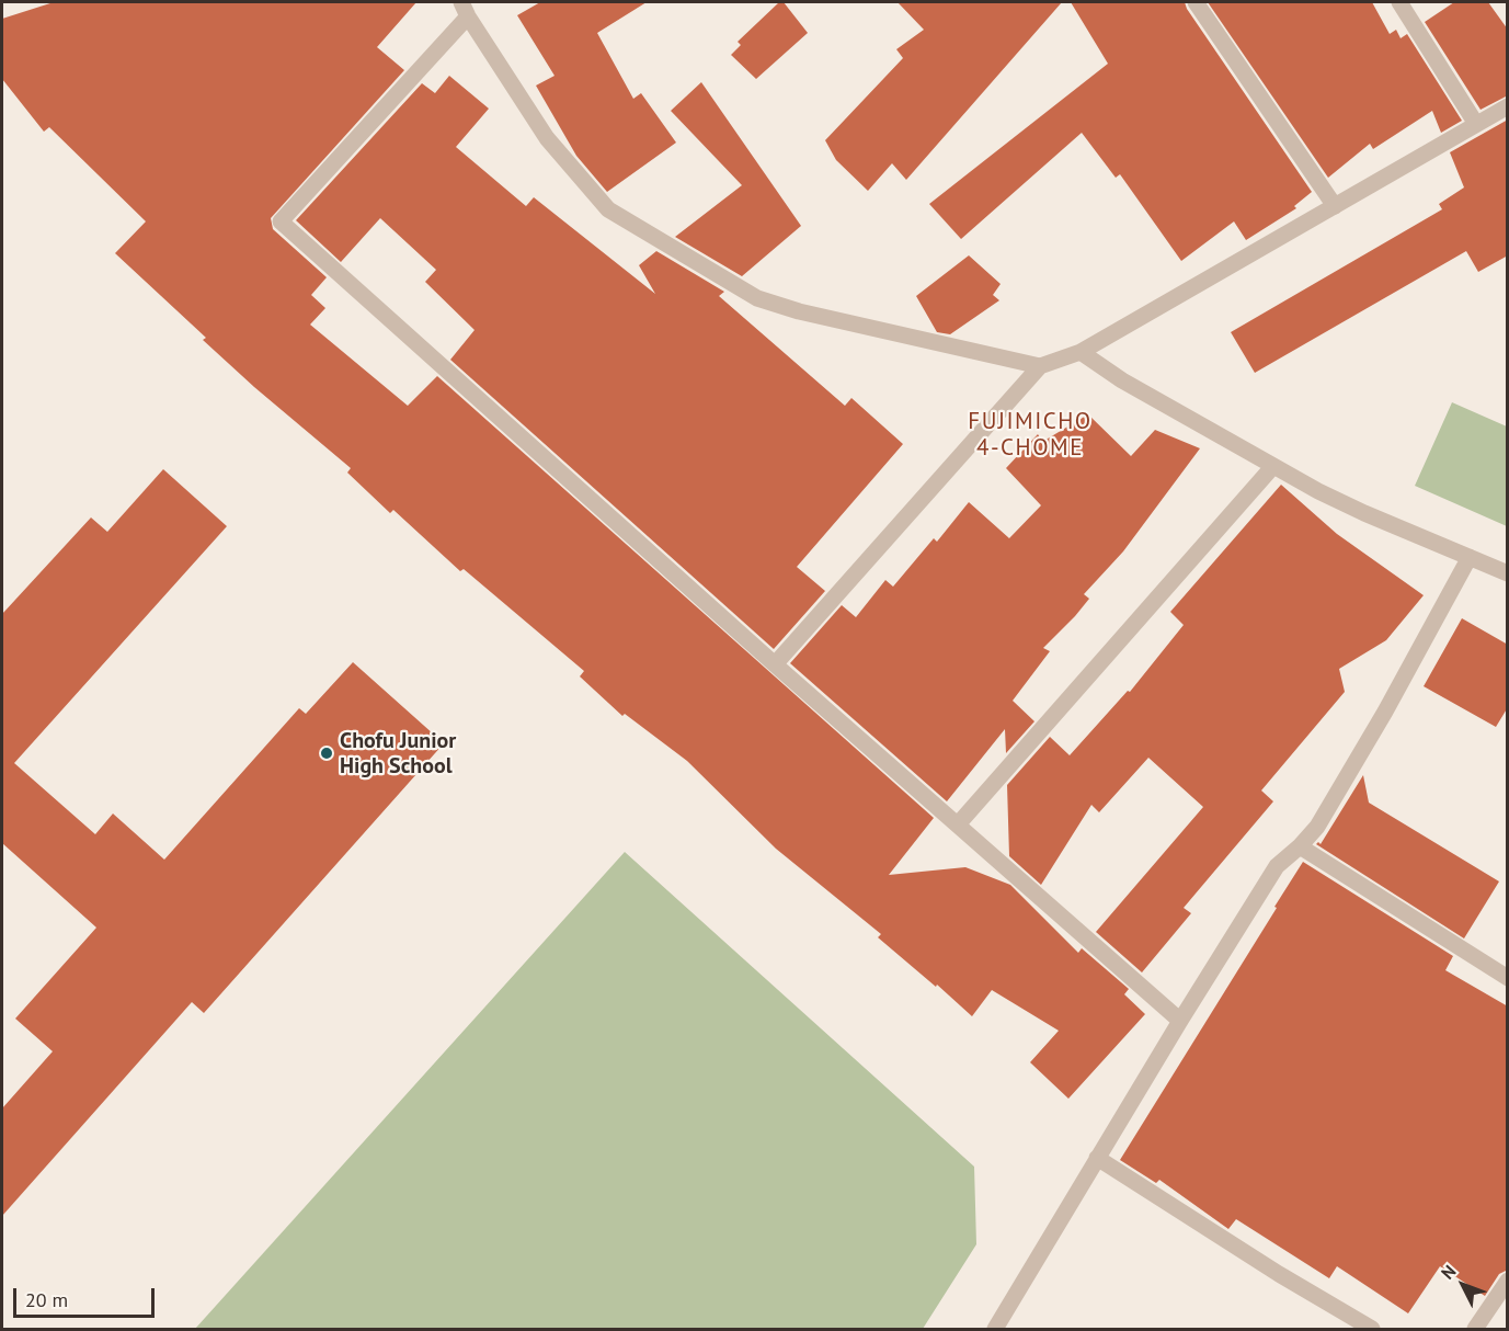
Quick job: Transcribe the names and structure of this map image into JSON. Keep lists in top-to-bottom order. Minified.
{"districts":["FUJIMICHO 4-CHOME"],"places":["Chofu Junior High School"],"scale_bar":"20 m","north":"top left"}
